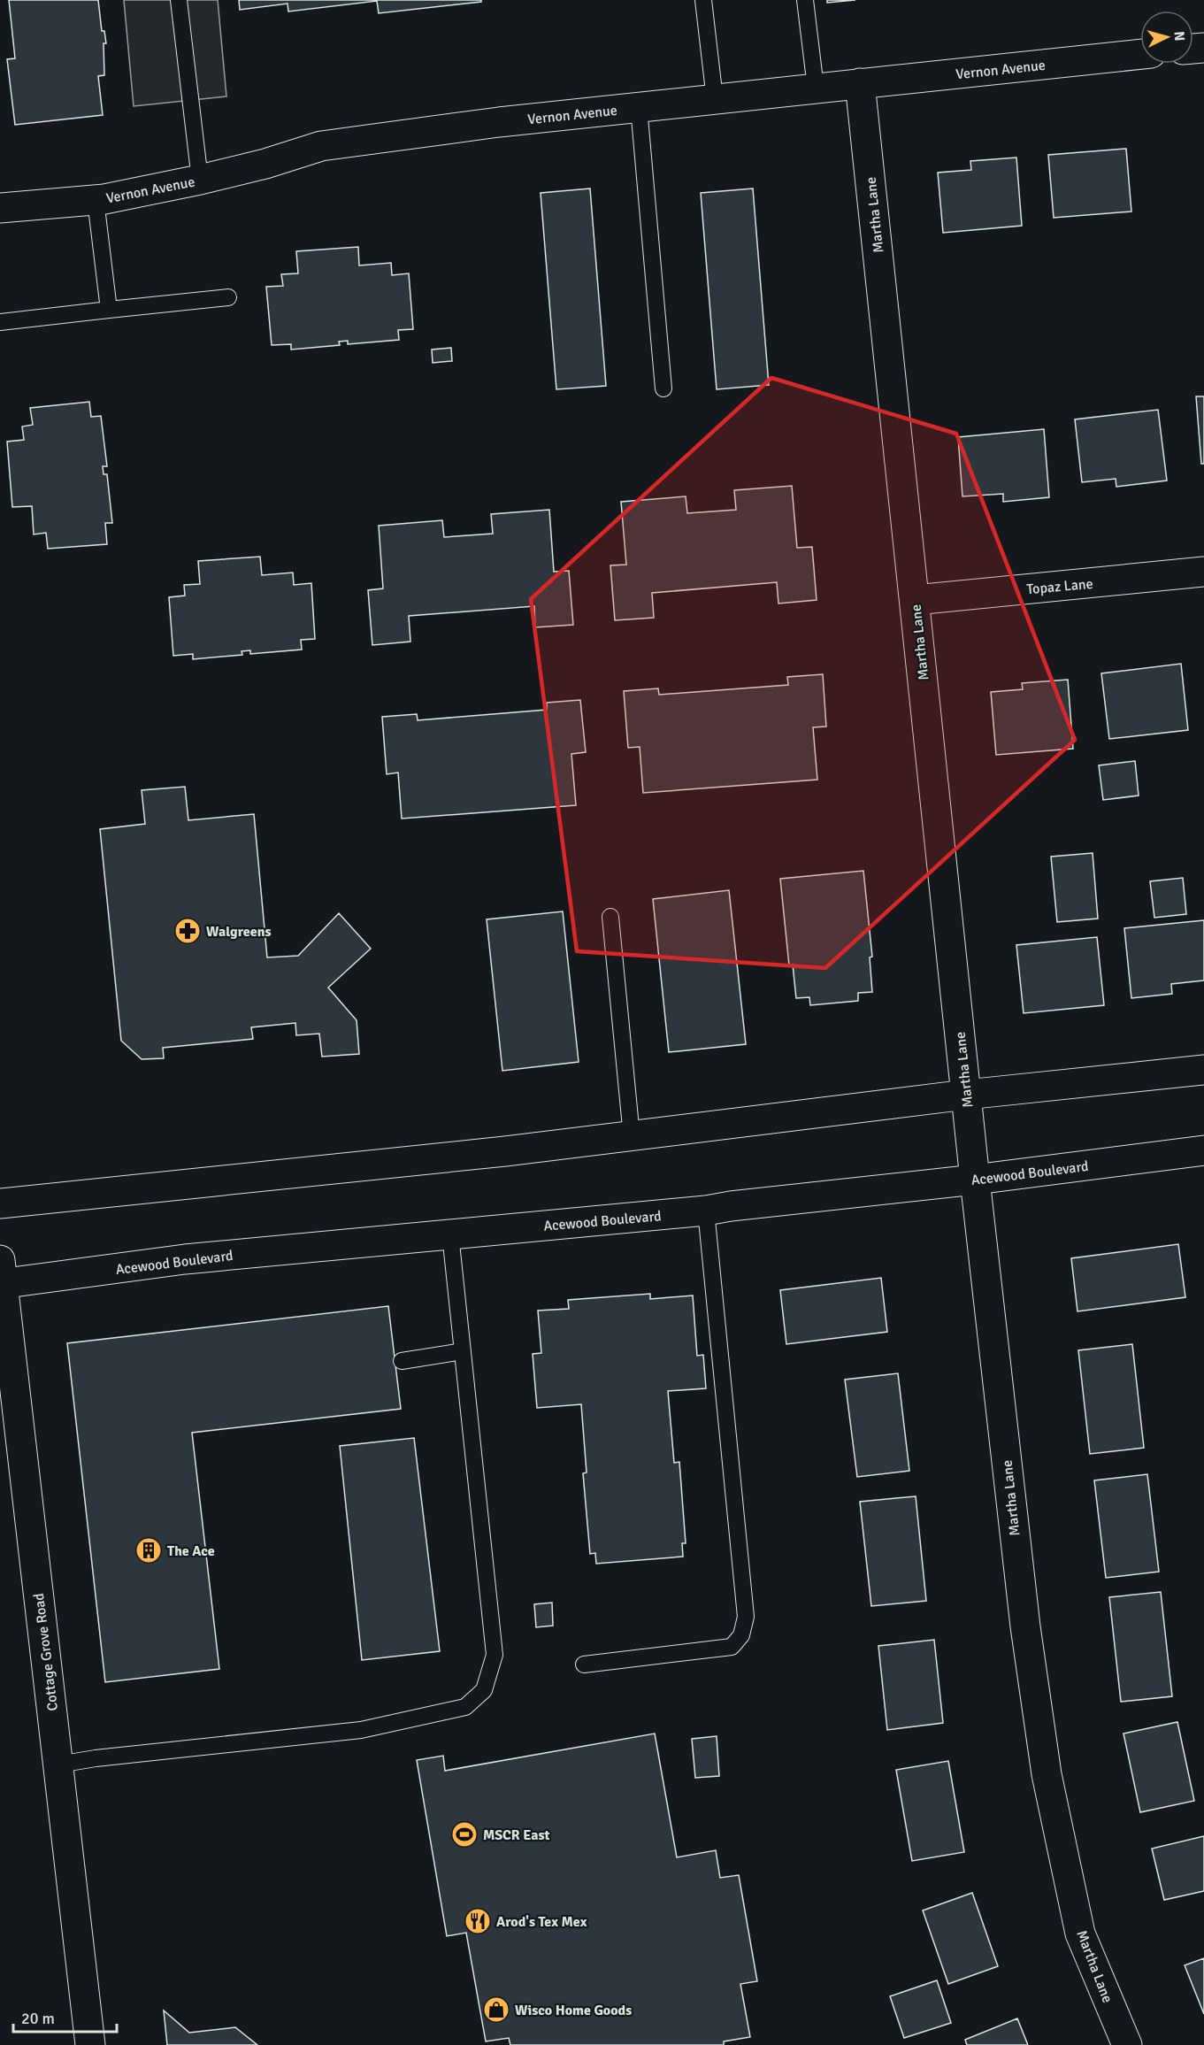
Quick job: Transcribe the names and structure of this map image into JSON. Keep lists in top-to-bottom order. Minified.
{"streets":{"street":["Vernon Avenue","Martha Lane","Topaz Lane","Acewood Boulevard","Cottage Grove Road"]},"crossings":[["Vernon Avenue","Martha Lane"],["Martha Lane","Topaz Lane"],["Martha Lane","Acewood Boulevard"],["Acewood Boulevard","Cottage Grove Road"]],"places":{"pharmacy":["Walgreens"],"building":["The Ace"],"sports":["MSCR East"],"restaurant":["Arod's Tex Mex"],"shop":["Wisco Home Goods"]},"scale_bar":"20 m","north":"right"}
